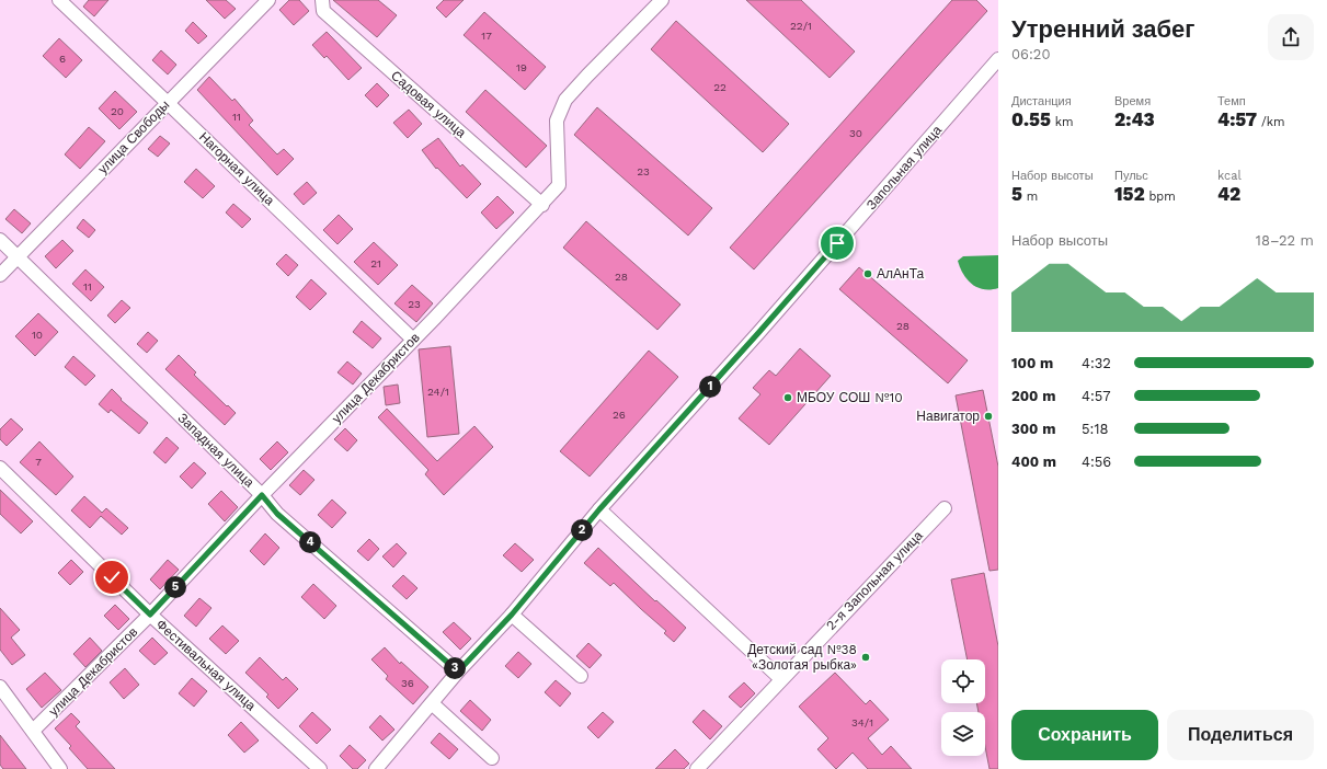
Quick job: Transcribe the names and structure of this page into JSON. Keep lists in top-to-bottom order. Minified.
{"streets":{"street":["Садовая улица","улица Свободы","Запольная улица","Нагорная улица","улица Декабристов","Западная улица","2-я Запольная улица","Фестивальная улица"]},"crossings":[["Садовая улица","улица Декабристов"],["улица Свободы","Нагорная улица"],["улица Свободы","Западная улица"],["Запольная улица","Западная улица"],["Нагорная улица","улица Декабристов"],["улица Декабристов","Западная улица"],["улица Декабристов","Фестивальная улица"]],"places":["АлАнТа","МБОУ СОШ №10","Навигатор","Детский сад №38 «Золотая рыбка»"],"house_numbers":["22/1","17","6","19","22","20","11","30","23","21","28","11","23","28","10","24/1","26","7","36","34/1"],"page":{"heading":["Утренний забег","06:20"],"stats":[["Дистанция","0.55 km"],["Время","2:43"],["Темп","4:57 /km"],["Набор высоты","5 m"],["Пульс","152 bpm"],["kcal","42"]],"chart":["Набор высоты","18–22 m"],"list":[{"name":"100 m","note":"4:32"},{"name":"200 m","note":"4:57"},{"name":"300 m","note":"5:18"},{"name":"400 m","note":"4:56"}],"pins":["1","2","4","5","3"],"buttons":["Сохранить","Поделиться"]}}
